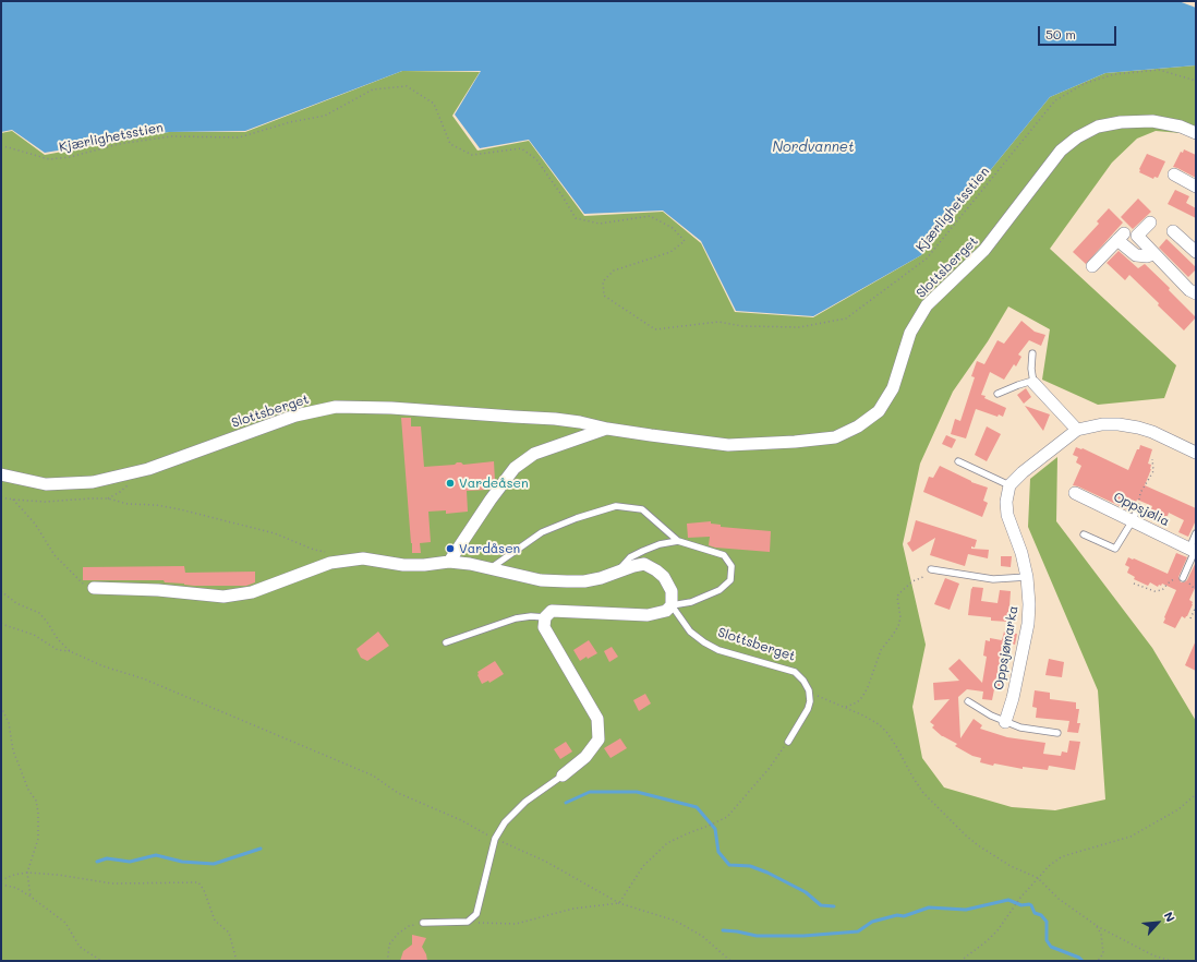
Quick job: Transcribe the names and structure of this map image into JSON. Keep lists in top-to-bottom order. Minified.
{"streets":{"street":["Slottsberget","Oppsjølia","Oppsjømarka"],"path":["Kjærlighetsstien"]},"water":["Nordvannet"],"places":["Vardeåsen","Vardåsen"],"scale_bar":"50 m","north":"top right"}
